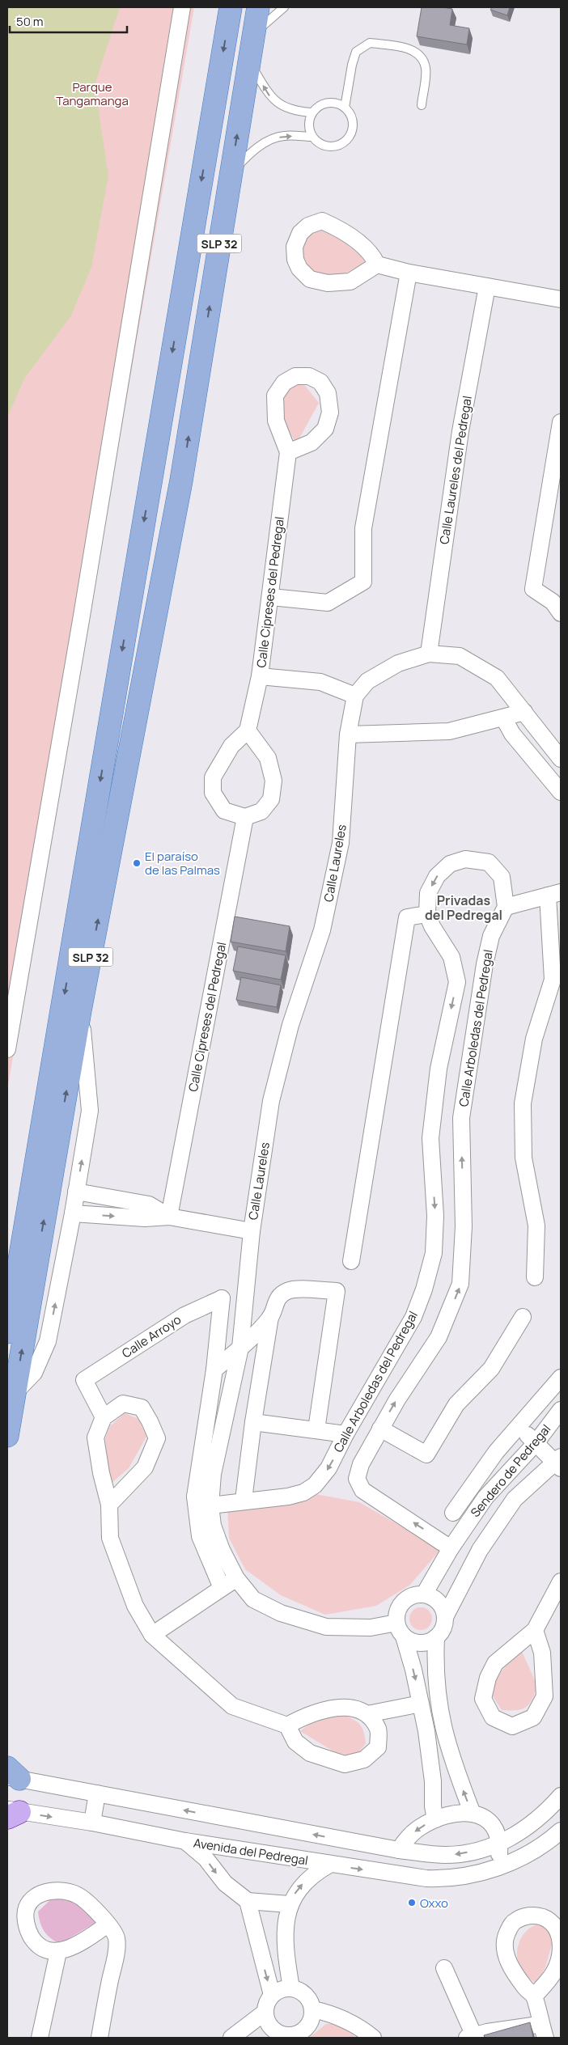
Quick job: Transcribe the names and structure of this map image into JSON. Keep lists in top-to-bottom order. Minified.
{"streets":{"highway":["SLP 32"],"street":["Calle Laureles del Pedregal","Calle Cipreses del Pedregal","Calle Laureles","Calle Arboledas del Pedregal","Calle Arroyo","Sendero de Pedregal","Avenida del Pedregal"]},"crossings":[["Calle Laureles","Calle Arboledas del Pedregal"],["Calle Laureles","Sendero de Pedregal"],["Calle Arboledas del Pedregal","Sendero de Pedregal"]],"districts":["Privadas del Pedregal"],"parks":["Parque Tangamanga"],"places":["El paraíso de las Palmas","Oxxo"],"scale_bar":"50 m"}
